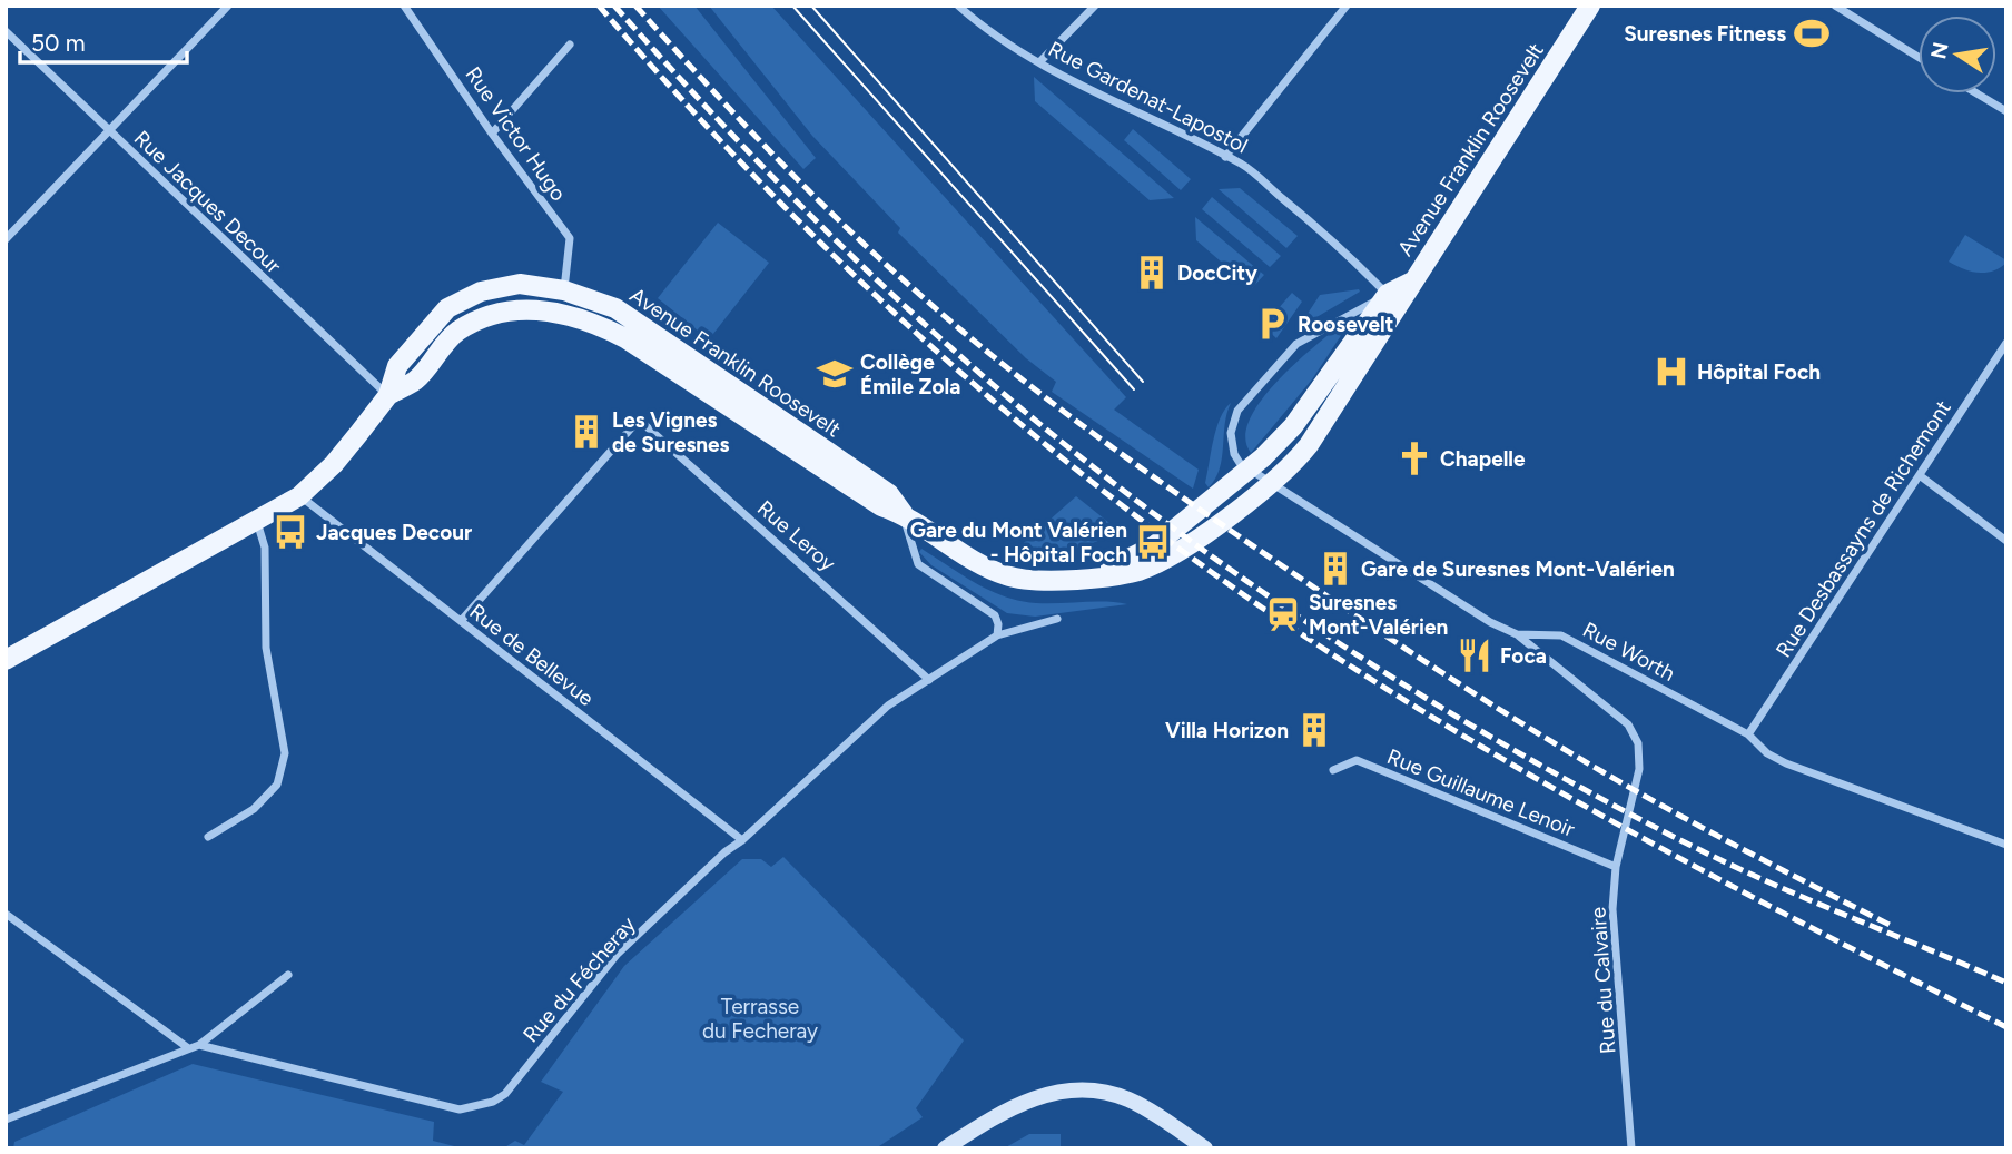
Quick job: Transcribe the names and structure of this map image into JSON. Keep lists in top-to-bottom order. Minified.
{"streets":{"main road":["Avenue Franklin Roosevelt"],"street":["Rue Gardenat-Lapostol","Rue Victor Hugo","Rue Jacques Decour","Rue Desbassayns de Richemont","Rue Leroy","Rue Worth","Rue de Bellevue","Rue Guillaume Lenoir","Rue du Fécheray","Rue du Calvaire"]},"crossings":[["Rue Gardenat-Lapostol","Avenue Franklin Roosevelt"],["Rue Victor Hugo","Avenue Franklin Roosevelt"],["Avenue Franklin Roosevelt","Rue Jacques Decour"],["Avenue Franklin Roosevelt","Rue Worth"],["Avenue Franklin Roosevelt","Rue de Bellevue"],["Rue Desbassayns de Richemont","Rue Worth"],["Rue Leroy","Rue de Bellevue"],["Rue Leroy","Rue du Fécheray"],["Rue Worth","Rue du Calvaire"],["Rue de Bellevue","Rue du Fécheray"],["Rue Guillaume Lenoir","Rue du Calvaire"]],"parks":["Terrasse du Fecheray"],"places":{"sports":["Suresnes Fitness"],"building":["DocCity","Les Vignes de Suresnes","Gare de Suresnes Mont-Valérien","Villa Horizon"],"parking":["Roosevelt"],"hospital":["Hôpital Foch"],"school or university":["Collège Émile Zola"],"church":["Chapelle"],"bus stop":["Jacques Decour","Gare du Mont Valérien - Hôpital Foch"],"station":["Suresnes Mont-Valérien"],"restaurant":["Foca"]},"scale_bar":"50 m","north":"left"}
